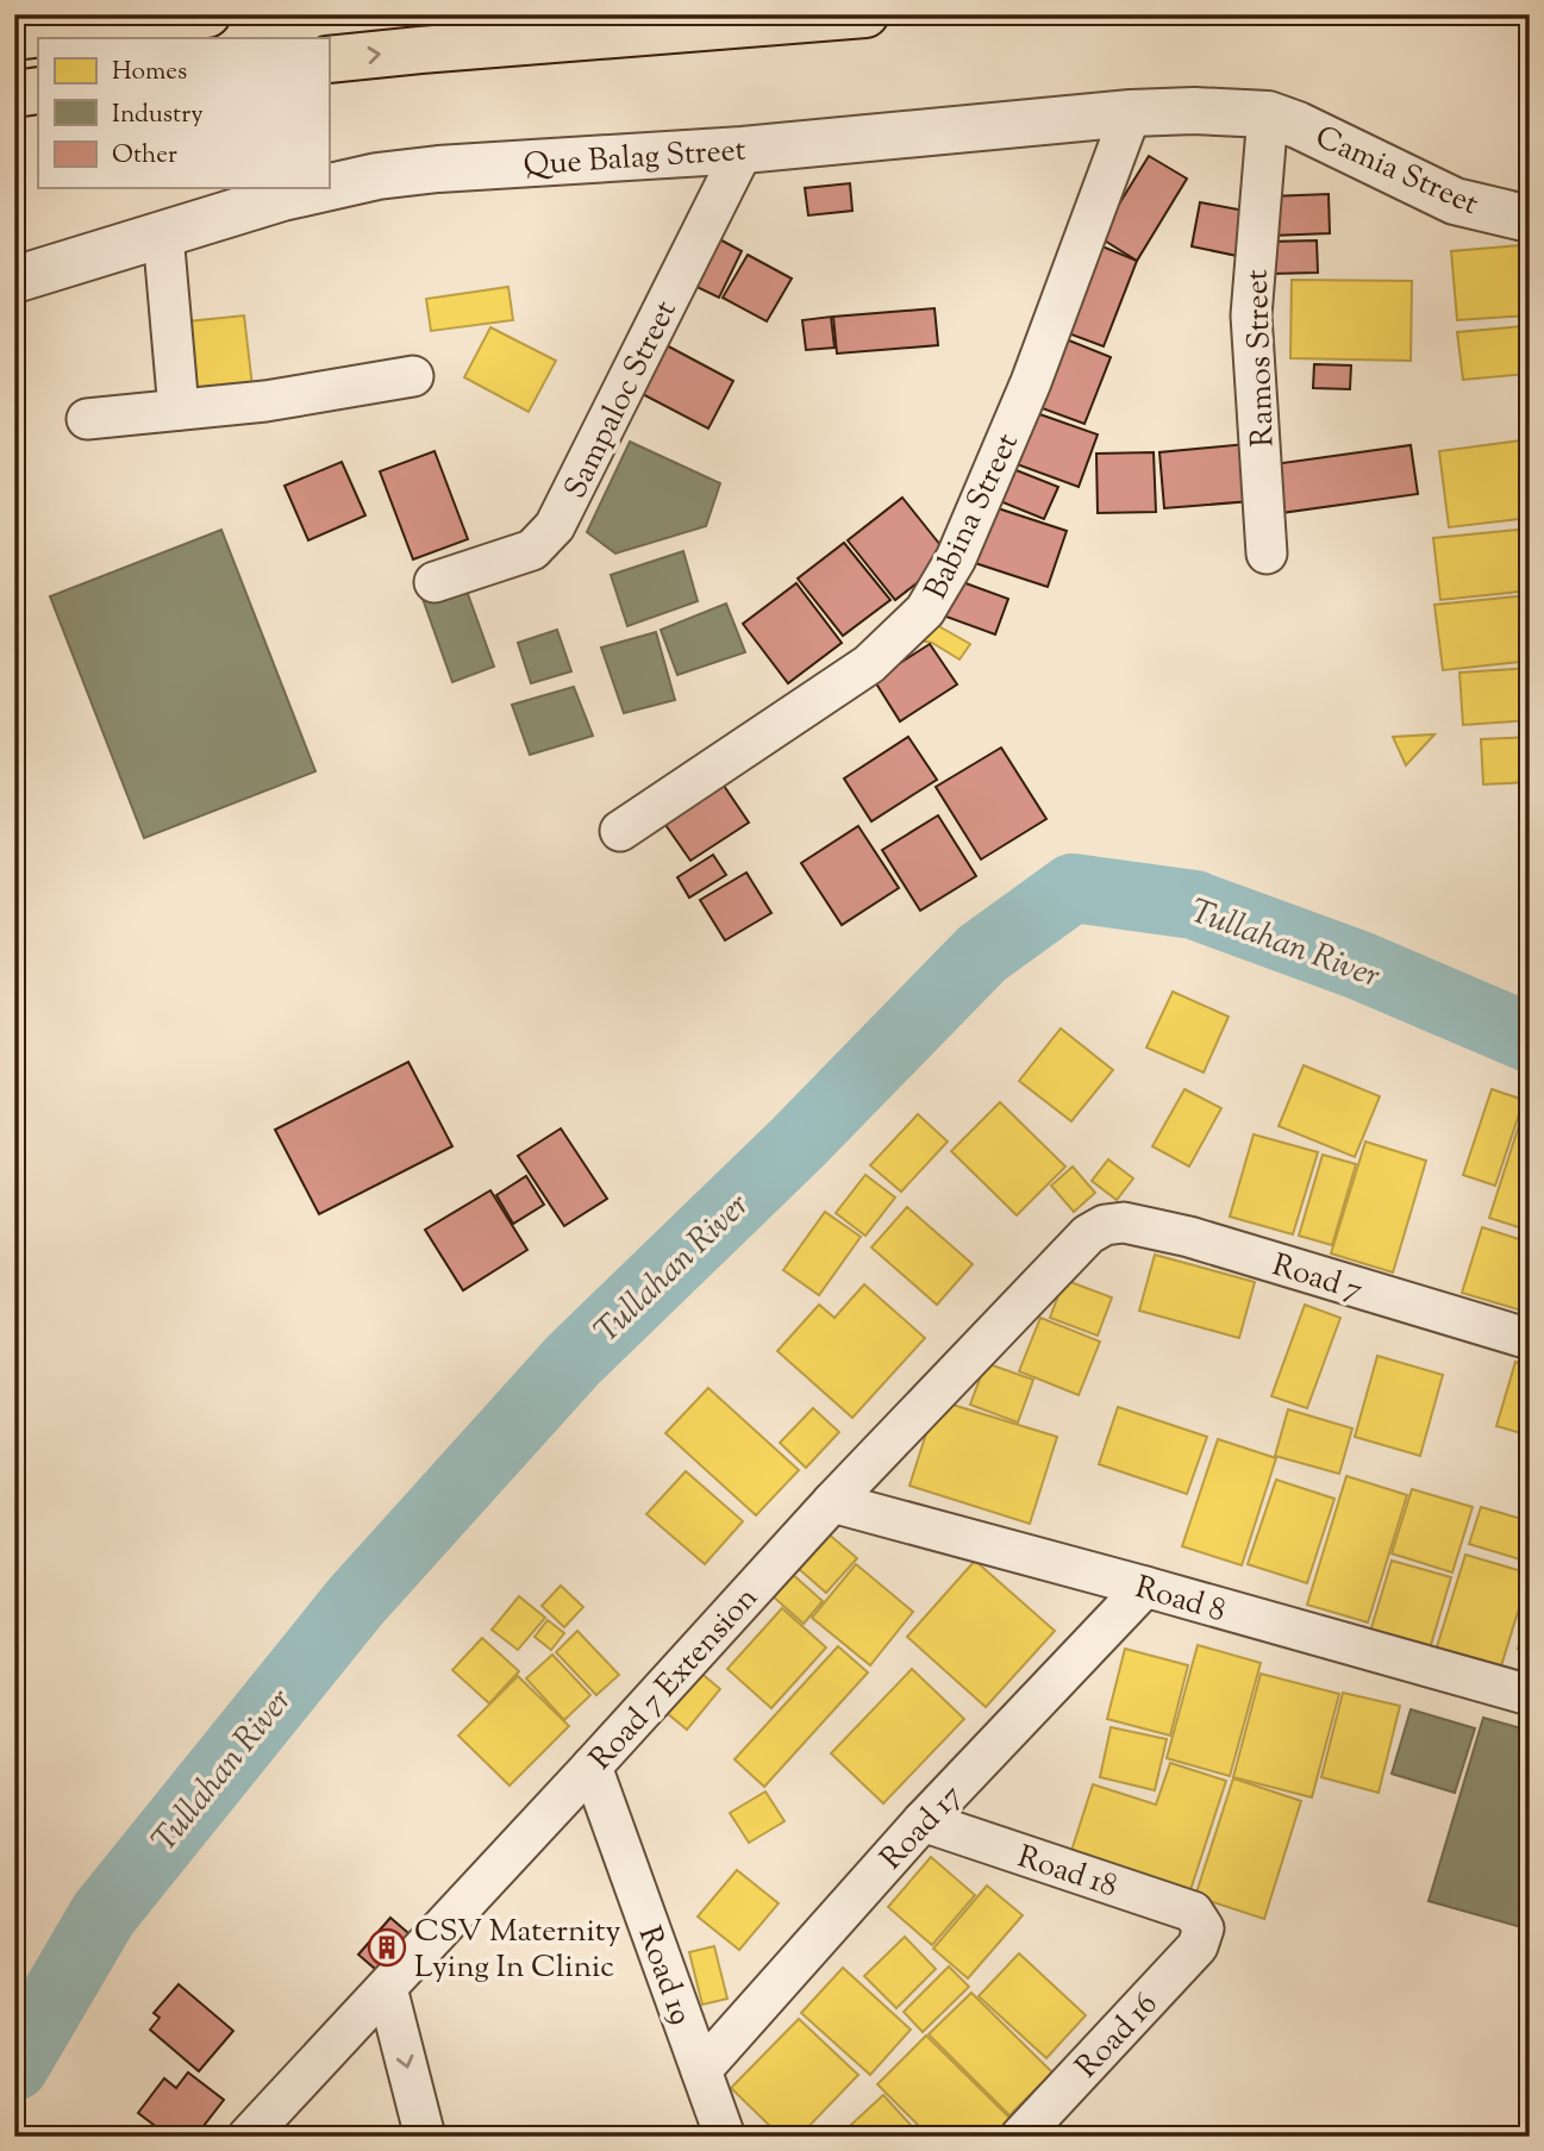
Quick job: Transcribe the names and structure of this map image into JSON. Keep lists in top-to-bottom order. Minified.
{"streets":{"street":["Que Balag Street","Camia Street","Ramos Street","Sampaloc Street","Babina Street","Road 7","Road 8","Road 7 Extension","Road 17","Road 18","Road 19","Road 16"]},"crossings":[["Que Balag Street","Camia Street"],["Que Balag Street","Ramos Street"],["Que Balag Street","Sampaloc Street"],["Que Balag Street","Babina Street"],["Camia Street","Ramos Street"],["Road 7","Road 7 Extension"],["Road 8","Road 7 Extension"],["Road 8","Road 17"],["Road 7 Extension","Road 19"],["Road 17","Road 18"],["Road 17","Road 19"],["Road 18","Road 16"]],"water":["Tullahan River"],"places":{"building":["CSV Maternity Lying In Clinic"]},"legend":["Homes","Industry","Other"]}
